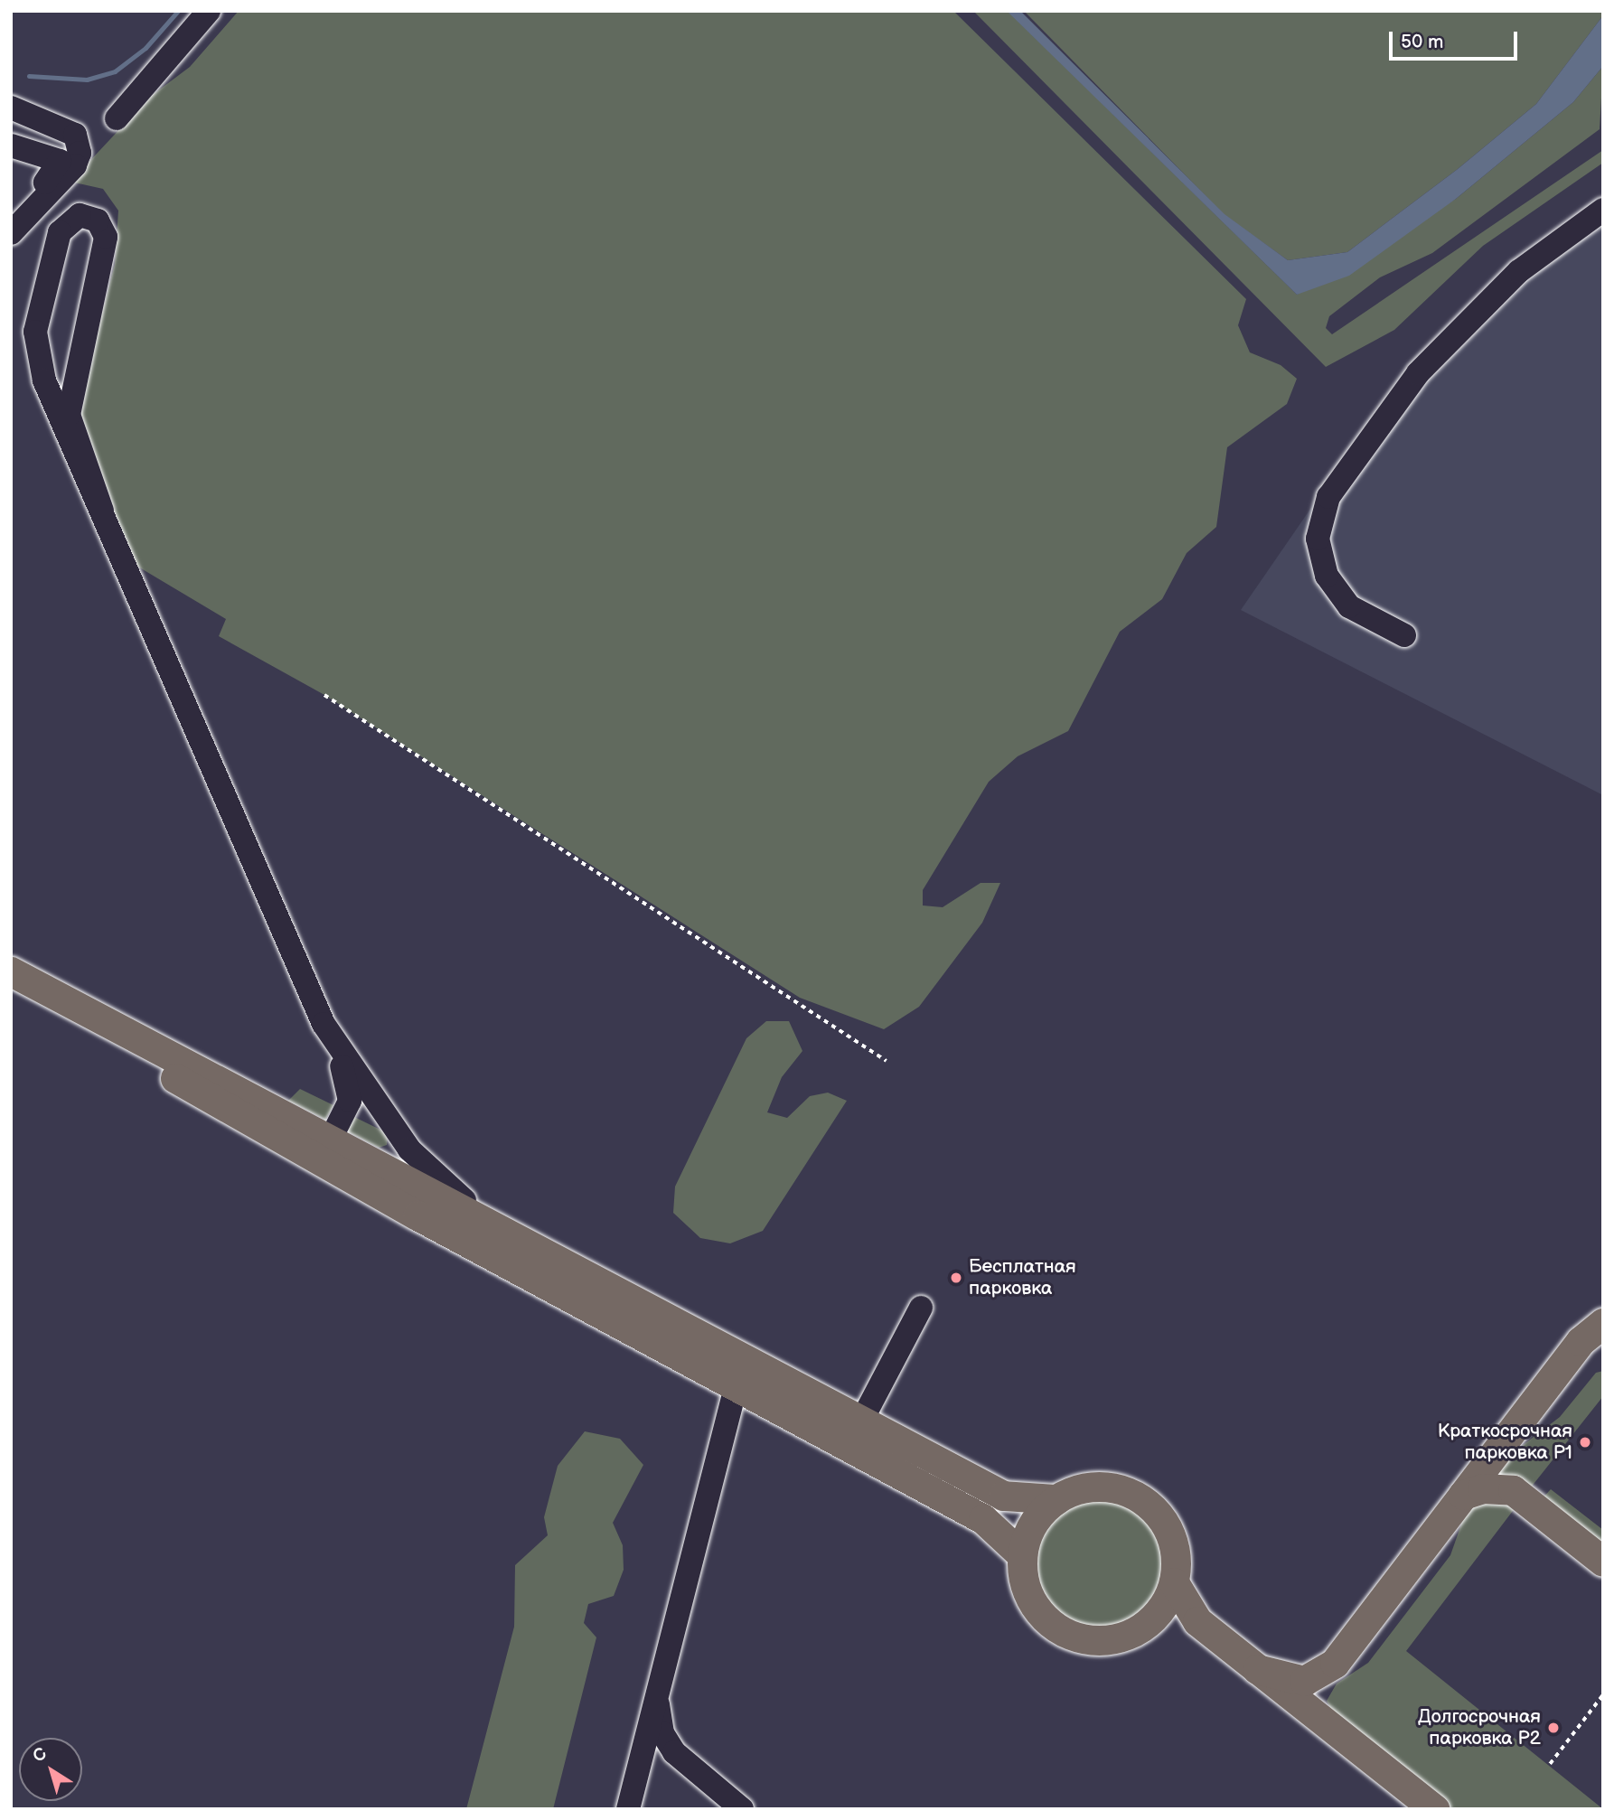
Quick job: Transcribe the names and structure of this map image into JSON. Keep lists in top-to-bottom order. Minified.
{"places":["Бесплатная парковка","Краткосрочная парковка P1","Долгосрочная парковка P2"],"scale_bar":"50 m","north":"top left"}
